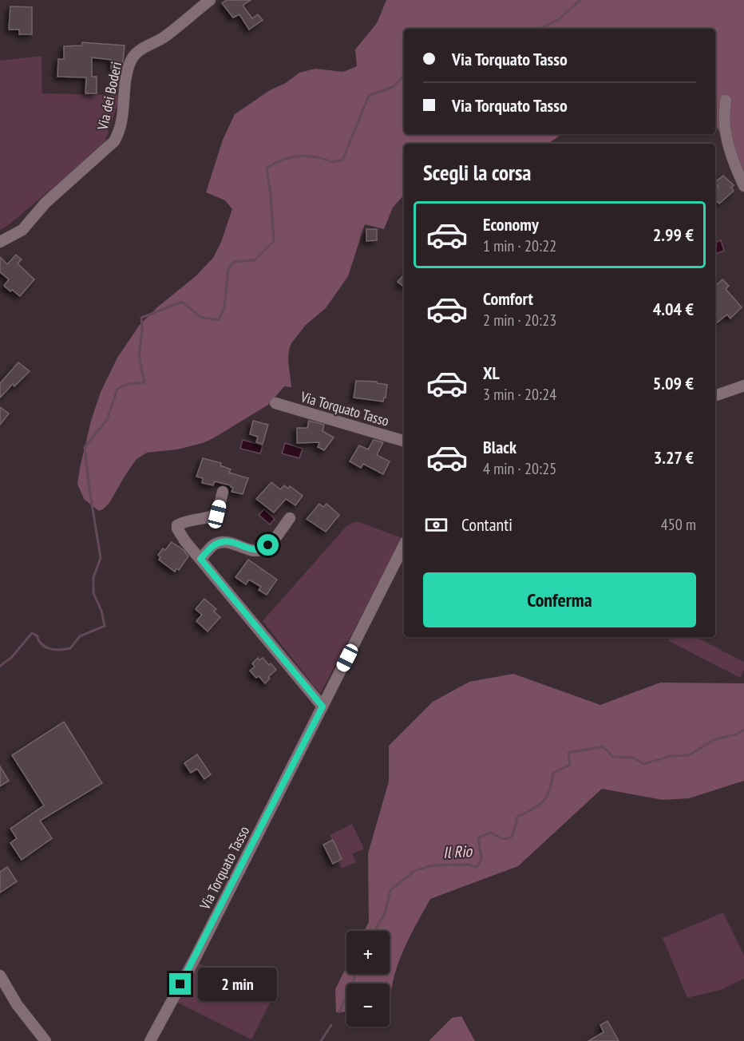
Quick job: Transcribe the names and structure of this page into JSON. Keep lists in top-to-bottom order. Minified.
{"streets":{"street":["Via dei Boderi","Via Torquato Tasso"]},"water":["Il Rio"],"page":{"banner":["Via Torquato Tasso","Via Torquato Tasso"],"heading":"Scegli la corsa","list":[{"name":"Economy","note":"1 min · 20:22","value":"2.99 €"},{"name":"Comfort","note":"2 min · 20:23","value":"4.04 €"},{"name":"XL","note":"3 min · 20:24","value":"5.09 €"},{"name":"Black","note":"4 min · 20:25","value":"3.27 €"}],"pay":["Contanti","450 m"],"buttons":"Conferma","map_buttons":["+","−"],"bubble":"2 min"}}
